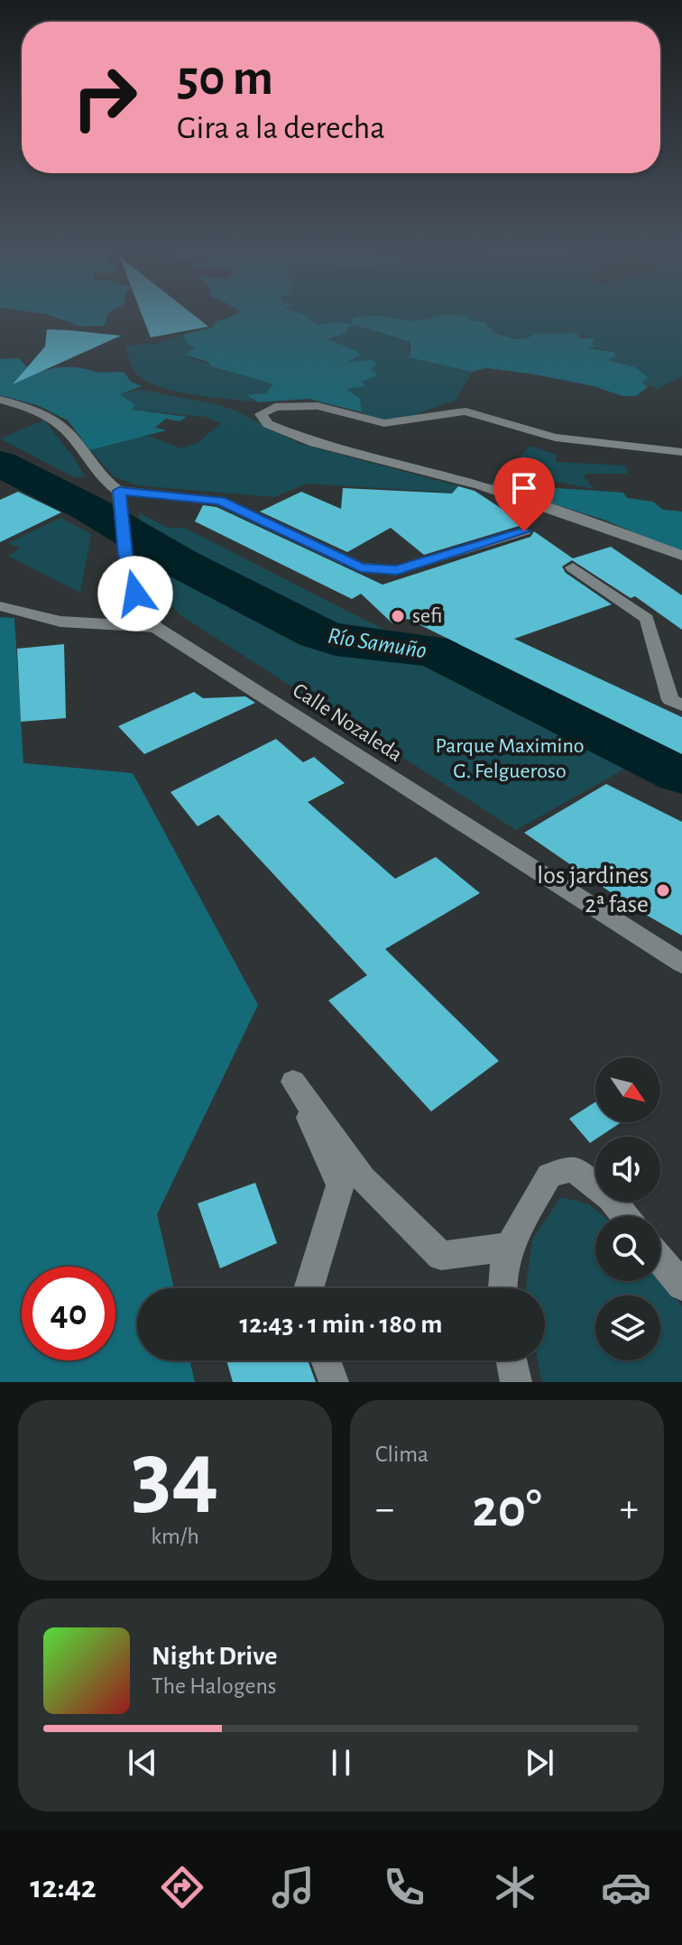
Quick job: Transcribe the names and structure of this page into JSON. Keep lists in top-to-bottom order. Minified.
{"streets":{"street":["Calle Nozaleda"]},"water":["Río Samuño"],"parks":["Parque Maximino G. Felgueroso"],"places":["sefi","los jardines 2ª fase"],"north":"bottom right","page":{"turn":["50 m","Gira a la derecha"],"limit":"40","trip":"12:43 · 1 min · 180 m","tile":[["34","km/h"],"Clima"],"heat":["−","20°","+"],"song":["Night Drive","The Halogens"],"tabs":"12:42"}}
